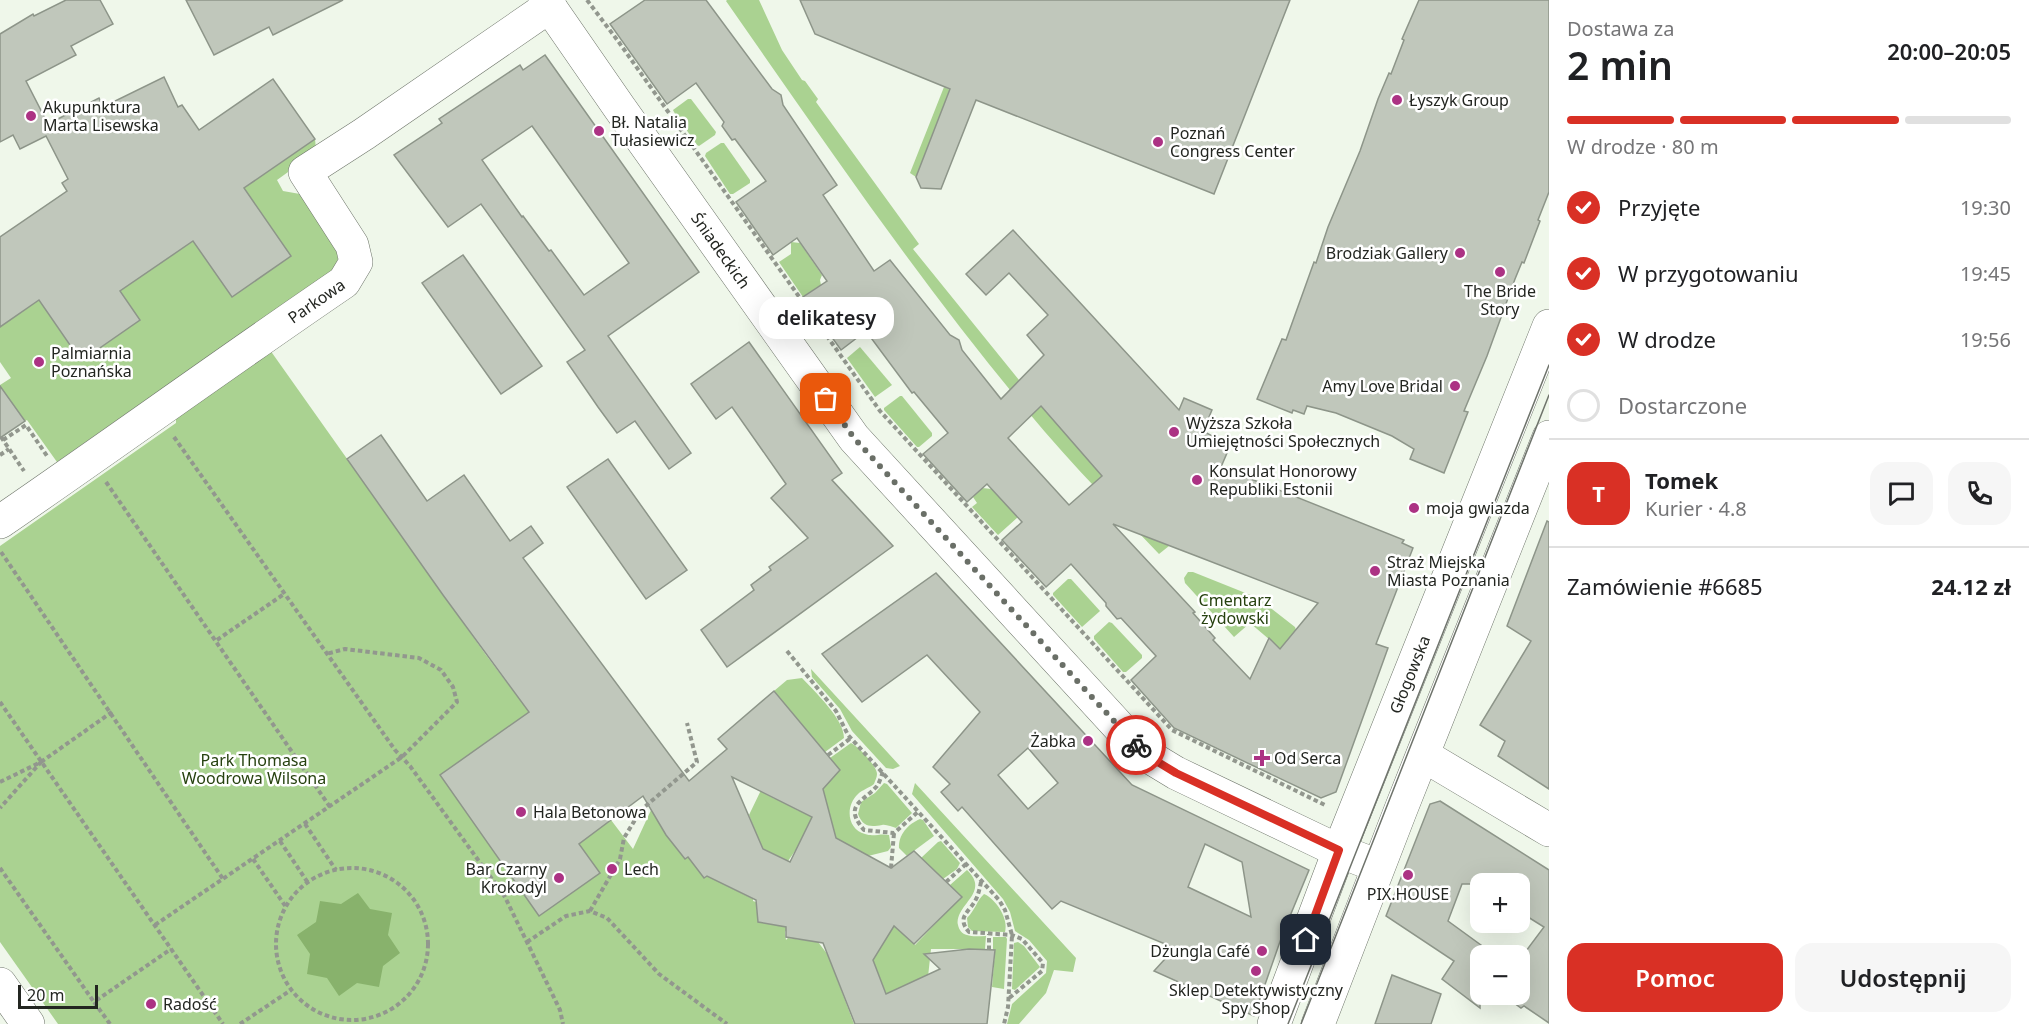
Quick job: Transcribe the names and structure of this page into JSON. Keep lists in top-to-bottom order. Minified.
{"streets":{"street":["Śniadeckich","Parkowa","Głogowska"]},"crossings":[["Śniadeckich","Parkowa"],["Śniadeckich","Głogowska"]],"parks":["Cmentarz żydowski","Park Thomasa Woodrowa Wilsona"],"places":{"other":["Łyszyk Group","Akupunktura Marta Lisewska","Bł. Natalia Tułasiewicz","Poznań Congress Center","Brodziak Gallery","The Bride Story","Palmiarnia Poznańska","Amy Love Bridal","delikatesy","Wyższa Szkoła Umiejętności Społecznych","Konsulat Honorowy Republiki Estonii","moja gwiazda","Straż Miejska Miasta Poznania","Żabka","Hala Betonowa","Lech","PIX.HOUSE","Bar Czarny Krokodyl","Dżungla Café","Sklep Detektywistyczny Spy Shop","Radość"],"health":["Od Serca"]},"scale_bar":"20 m","page":{"heading":["2 min","Dostawa za","20:00–20:05"],"panel":["Tomek","Kurier · 4.8","Zamówienie #6685","24.12 zł"],"bar":"W drodze · 80 m","list":[["Przyjęte","19:30"],["W przygotowaniu","19:45"],["W drodze","19:56"],"Dostarczone"],"bubble":"delikatesy","round":"T","map_buttons":["+","−"],"buttons":["Pomoc","Udostępnij"],"scale":"20 m"}}
